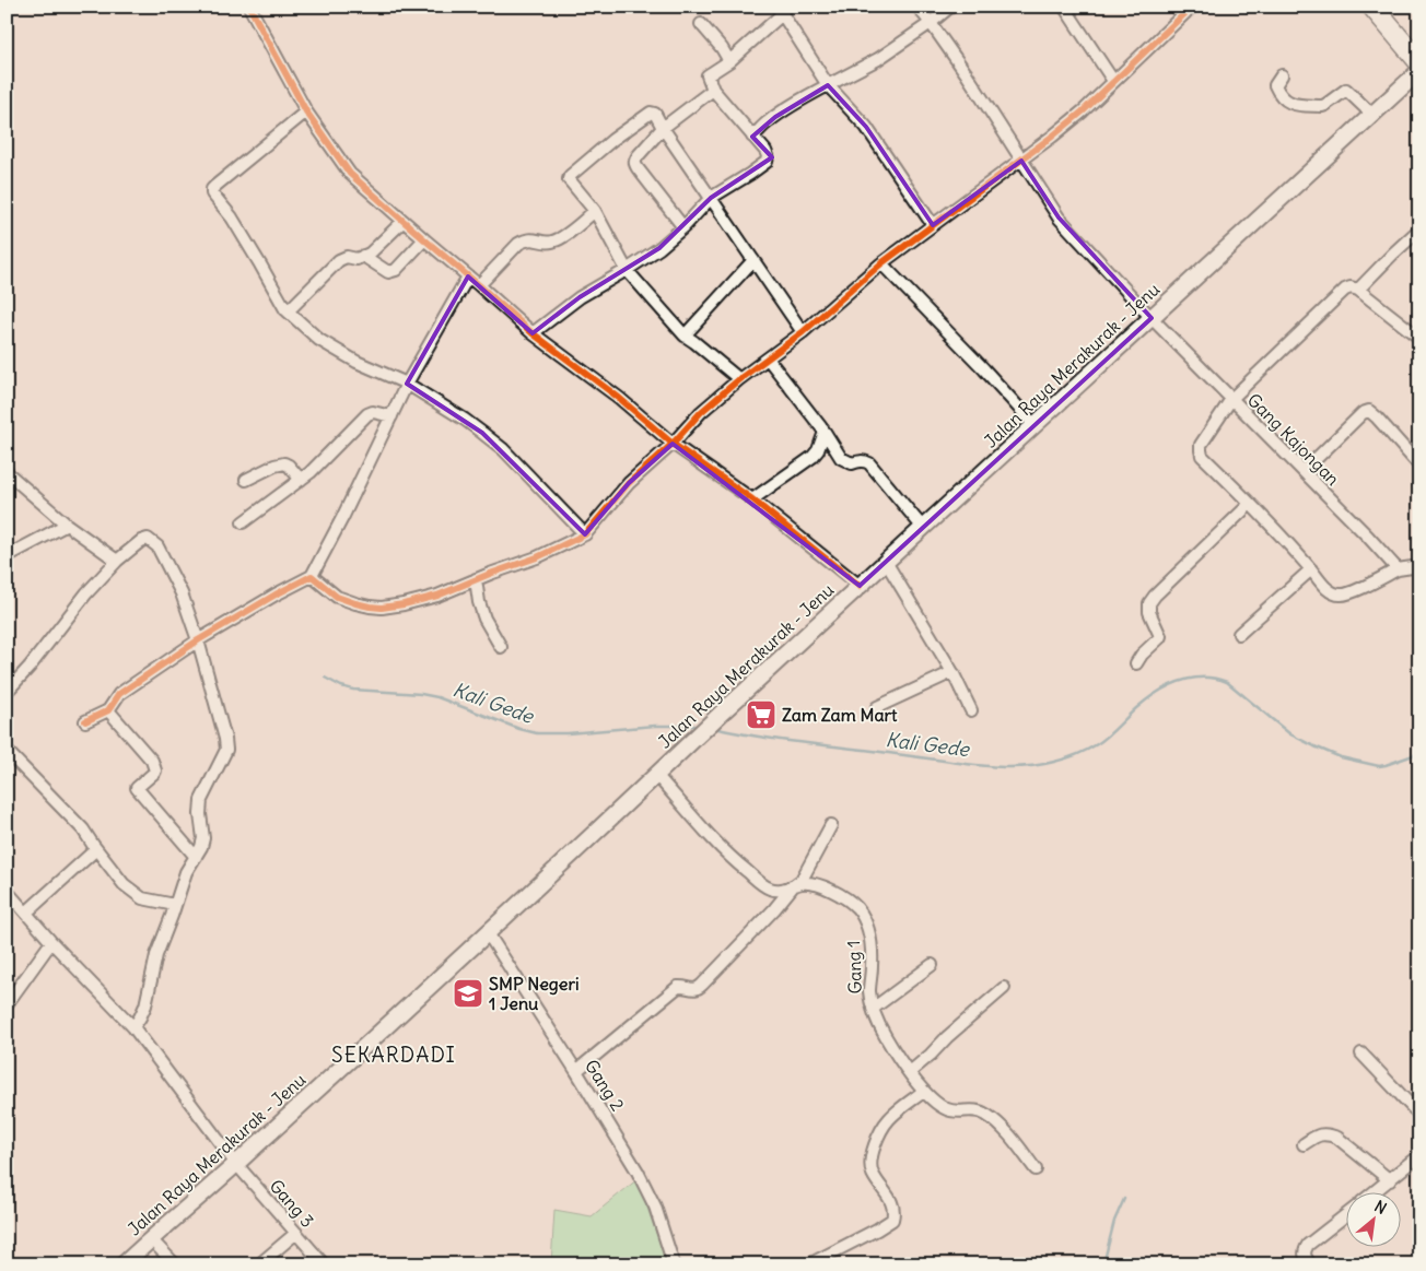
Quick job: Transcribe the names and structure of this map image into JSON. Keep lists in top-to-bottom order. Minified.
{"streets":{"main road":["Jalan Raya Merakurak - Jenu"],"street":["Gang Kajongan","Gang 1","Gang 2","Gang 3"]},"crossings":[["Jalan Raya Merakurak - Jenu","Gang Kajongan"],["Jalan Raya Merakurak - Jenu","Gang 1"],["Jalan Raya Merakurak - Jenu","Gang 2"],["Jalan Raya Merakurak - Jenu","Gang 3"]],"districts":["SEKARDADI"],"water":["Kali Gede"],"places":{"supermarket":["Zam Zam Mart"],"school or university":["SMP Negeri 1 Jenu"]},"north":"top right"}
